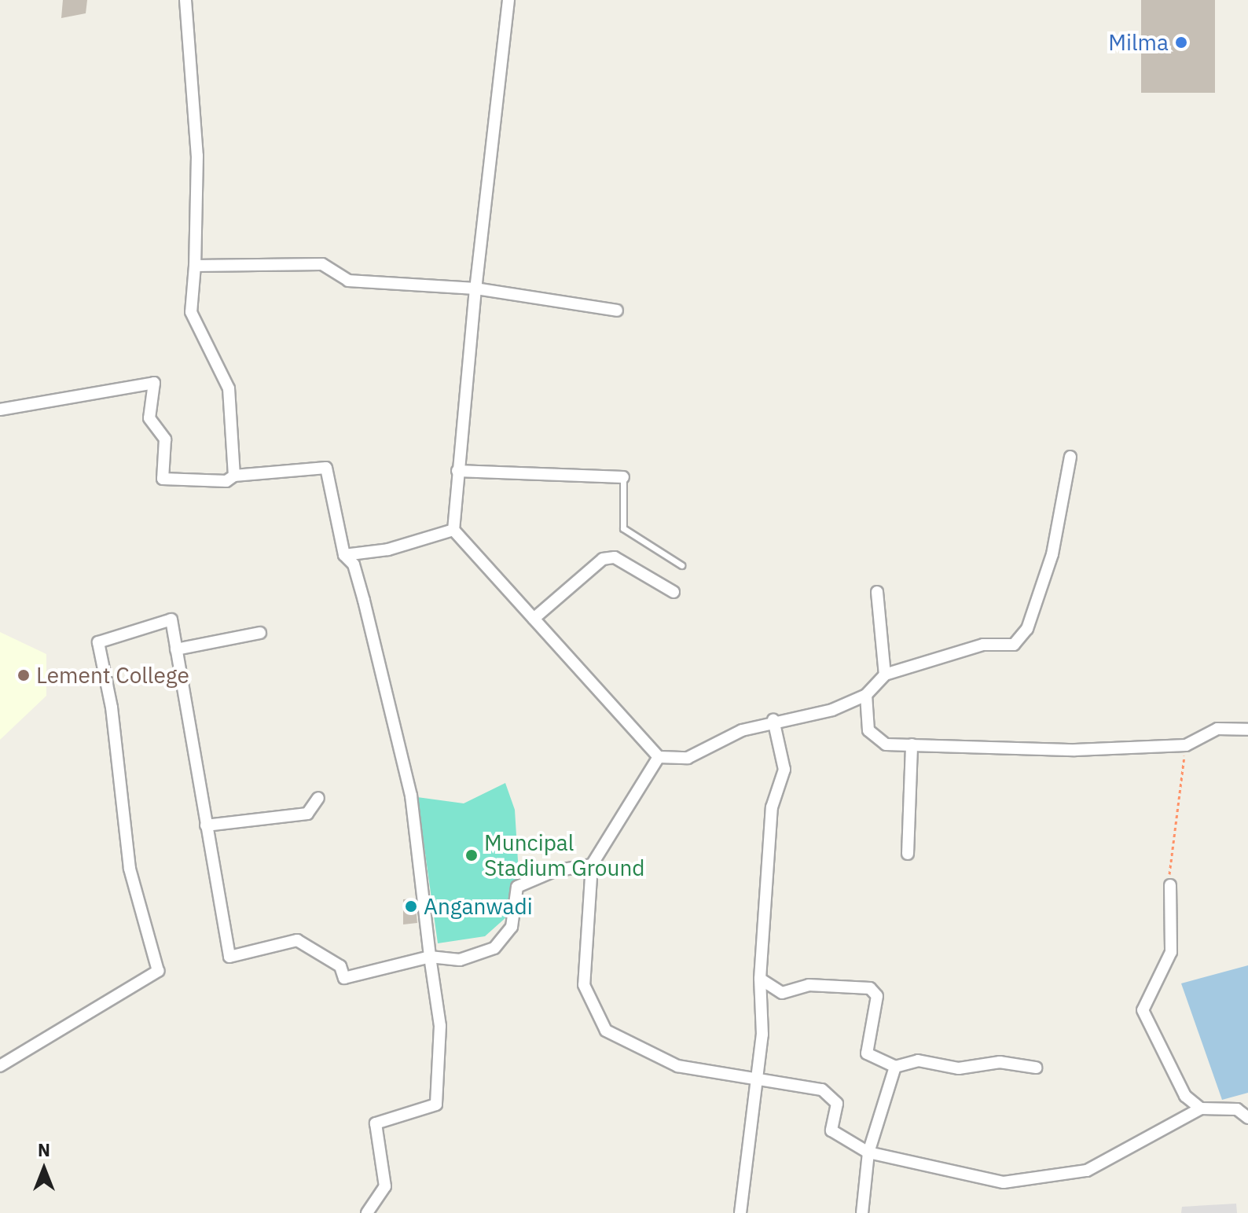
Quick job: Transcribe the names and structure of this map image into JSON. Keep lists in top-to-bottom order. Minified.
{"places":["Milma","Lement College","Muncipal Stadium Ground","Anganwadi"],"north":"top"}
